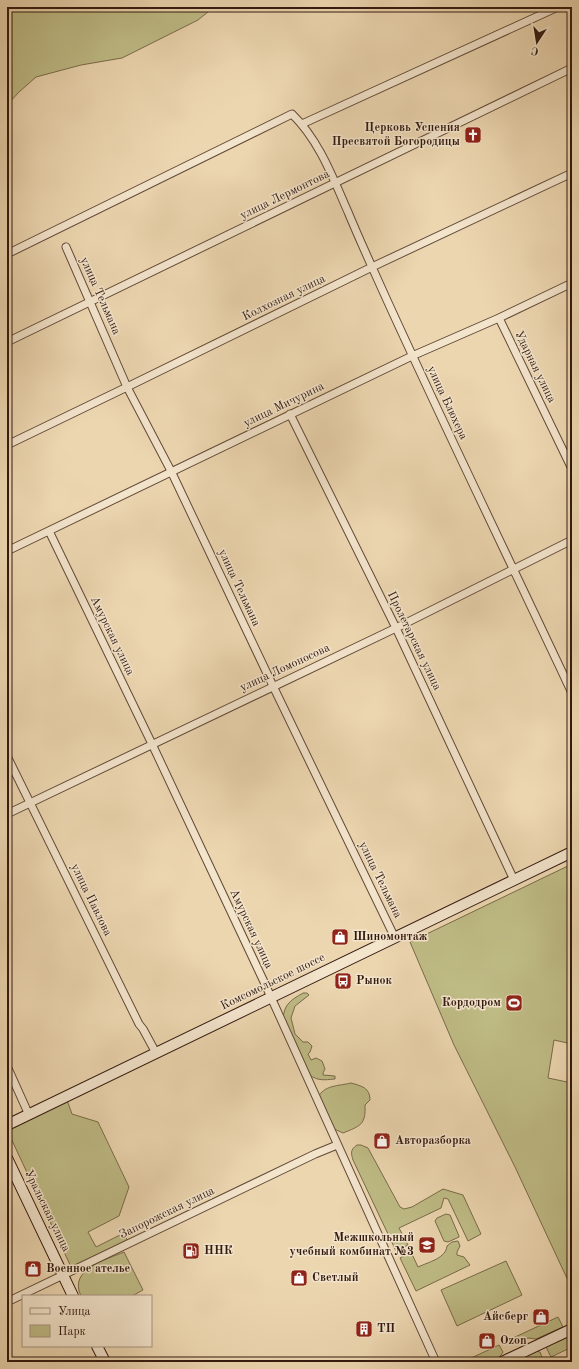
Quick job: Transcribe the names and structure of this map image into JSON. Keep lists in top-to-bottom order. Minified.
{"streets":{"main road":["Комсомольское шоссе","Уральская улица"],"street":["улица Лермонтова","улица Тельмана","Колхозная улица","Ударная улица","улица Блюхера","улица Мичурина","Амурская улица","Пролетарская улица","улица Ломоносова","улица Павлова","Запорожская улица"]},"crossings":[["улица Лермонтова","улица Тельмана"],["улица Лермонтова","улица Блюхера"],["улица Тельмана","Колхозная улица"],["улица Тельмана","улица Мичурина"],["улица Тельмана","улица Ломоносова"],["улица Тельмана","Комсомольское шоссе"],["Колхозная улица","улица Блюхера"],["Ударная улица","улица Мичурина"],["улица Блюхера","улица Мичурина"],["улица Блюхера","улица Ломоносова"],["улица Мичурина","Амурская улица"],["улица Мичурина","Пролетарская улица"],["Амурская улица","улица Ломоносова"],["Амурская улица","Комсомольское шоссе"],["Амурская улица","Запорожская улица"],["Пролетарская улица","улица Ломоносова"],["Пролетарская улица","Комсомольское шоссе"],["улица Ломоносова","улица Павлова"],["улица Павлова","Комсомольское шоссе"],["Уральская улица","Запорожская улица"]],"places":{"church":["Церковь Успения Пресвятой Богородицы"],"shop":["Шиномонтаж","Авторазборка","Военное ателье","Светлый","Айсберг","Ozon"],"bus stop":["Рынок"],"sports":["Кордодром"],"school or university":["Межшкольный учебный комбинат №3"],"fuel station":["ННК"],"building":["ТП"]},"legend":["Улица","Парк"],"north":"bottom"}
